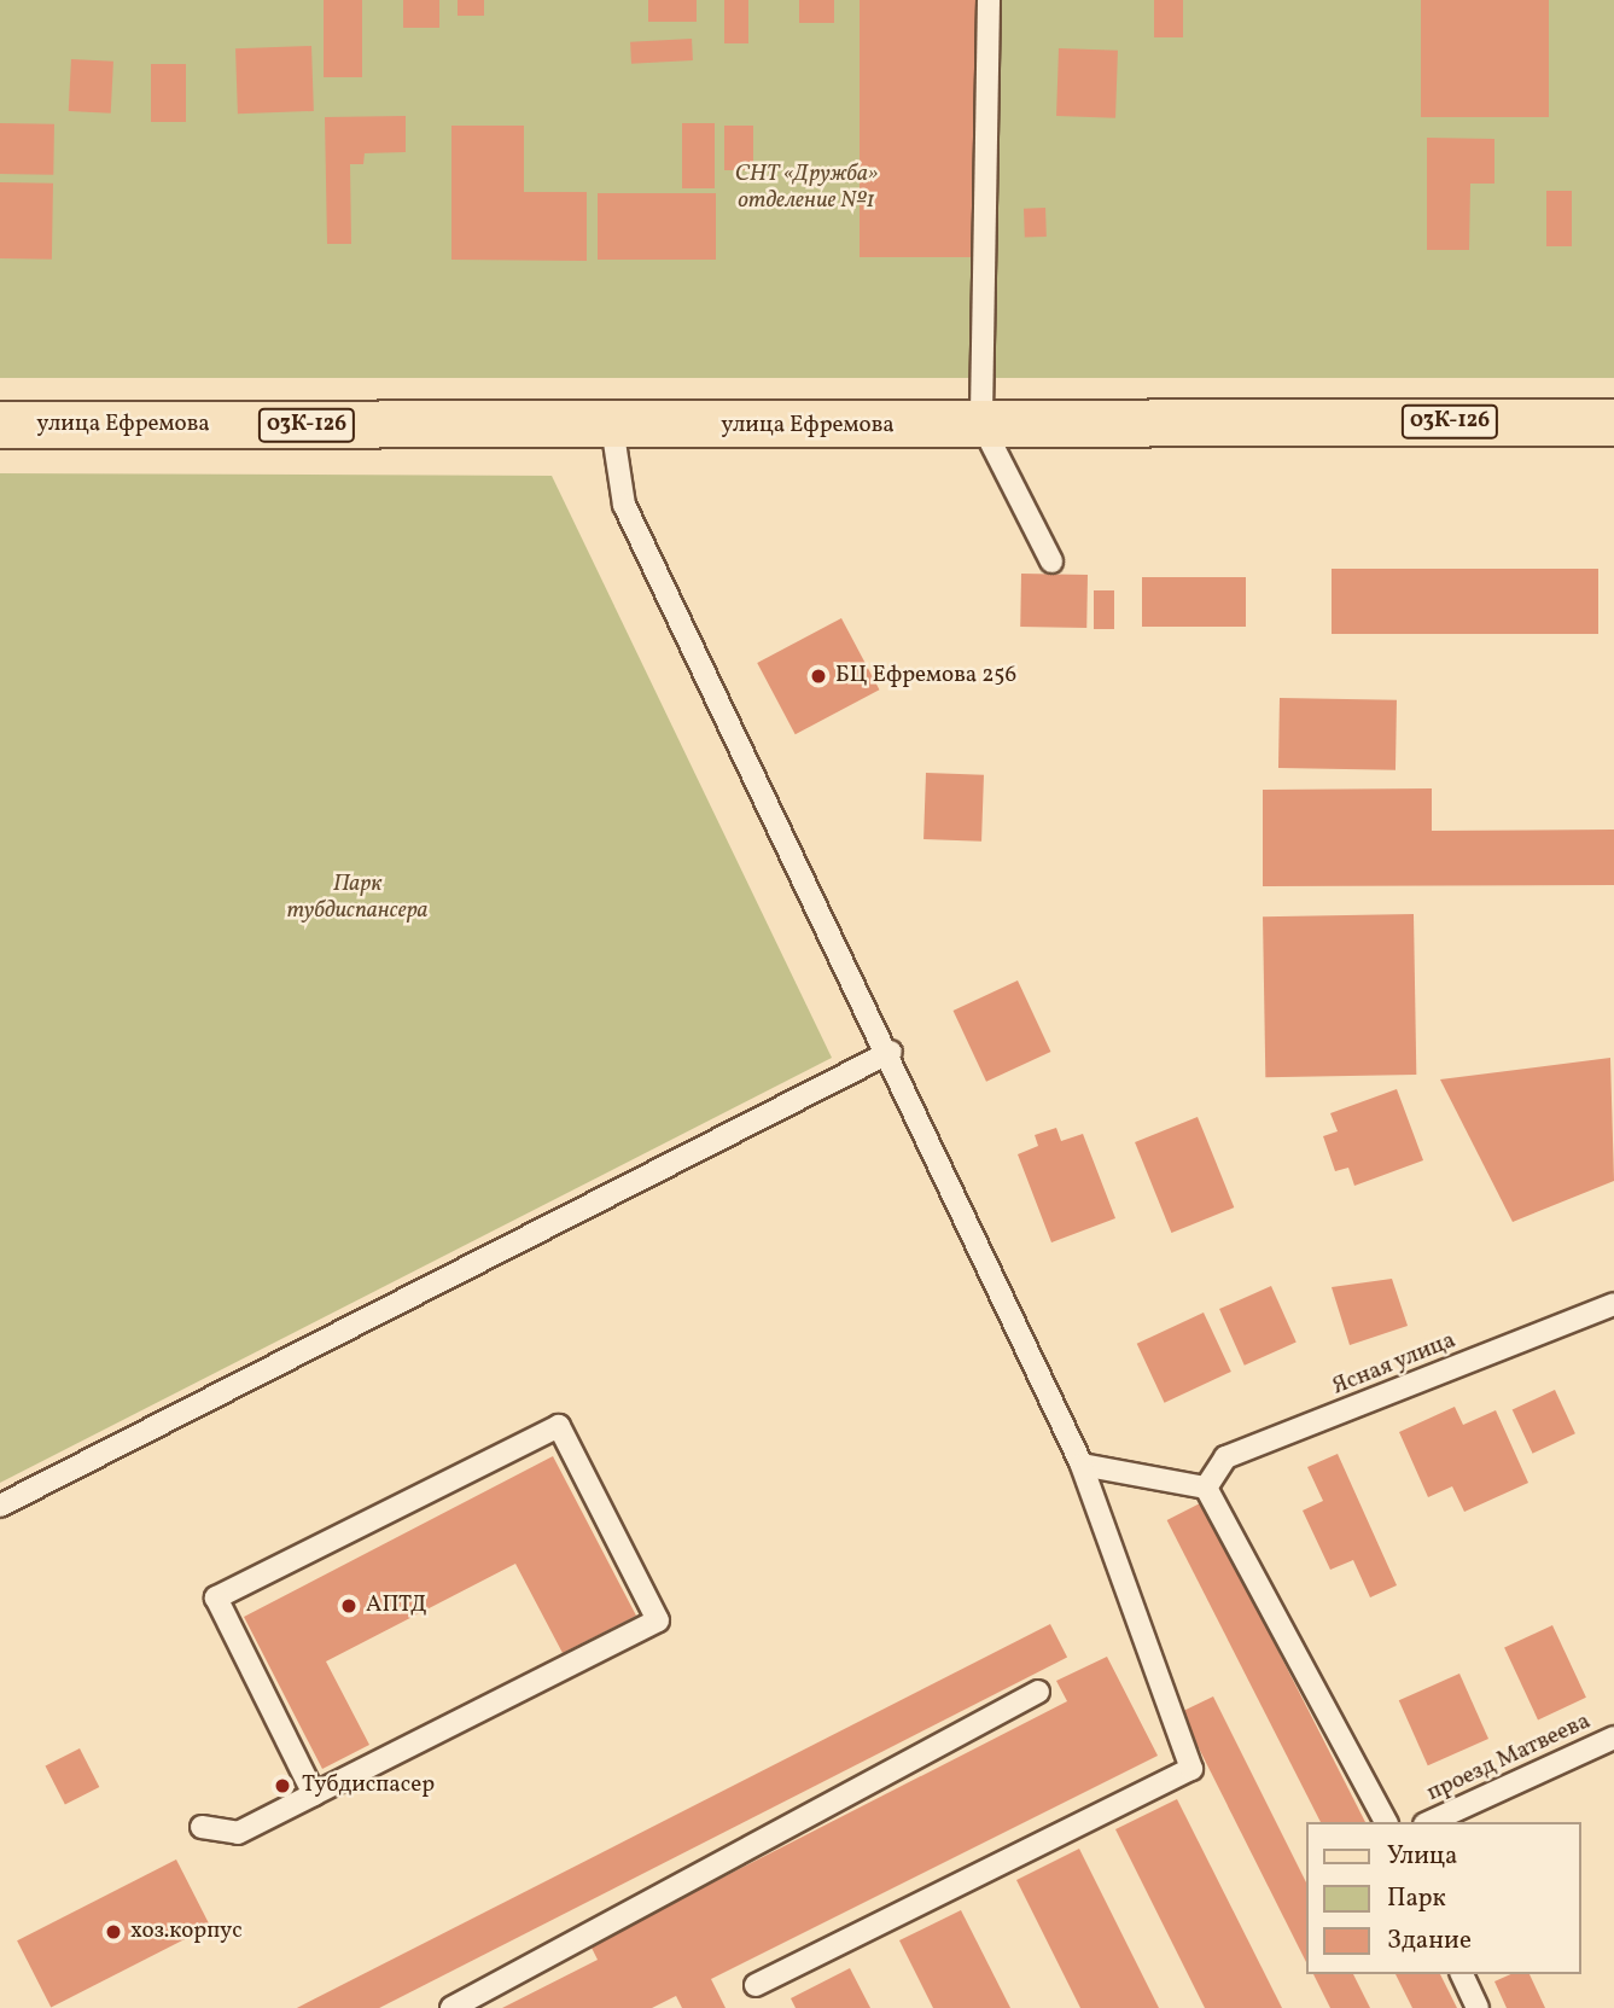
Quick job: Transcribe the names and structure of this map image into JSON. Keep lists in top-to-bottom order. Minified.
{"streets":{"main road":["03К-126","улица Ефремова"],"lane":["Ясная улица","проезд Матвеева"]},"parks":["СНТ «Дружба» отделение №1","Парк тубдиспансера"],"places":["БЦ Ефремова 256","АПТД","Тубдиспасер","хоз.корпус"],"legend":["Улица","Парк","Здание"]}
